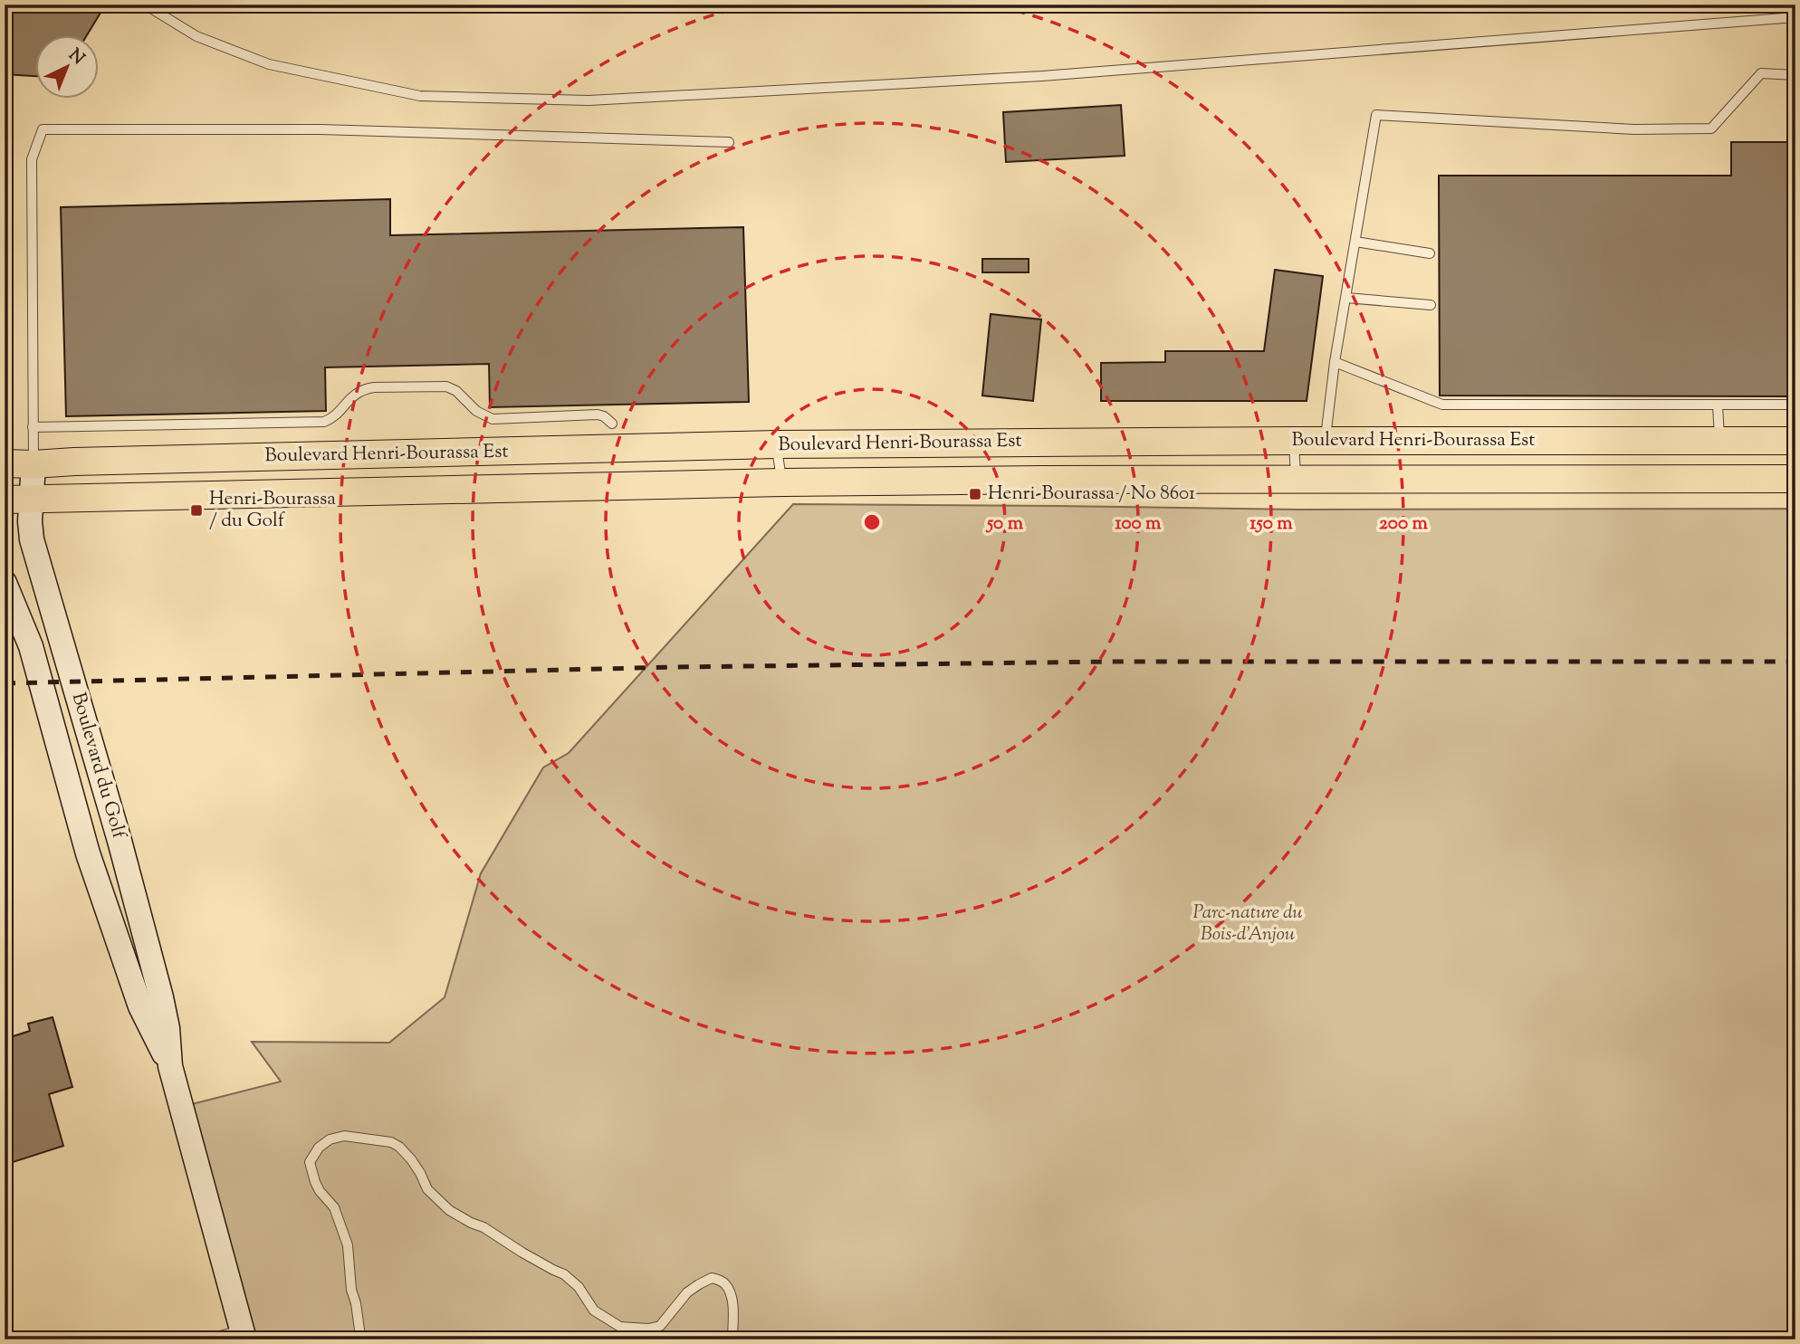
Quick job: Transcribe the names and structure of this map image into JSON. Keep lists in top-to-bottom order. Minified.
{"streets":{"main road":["Boulevard Henri-Bourassa Est"],"street":["Boulevard du Golf"]},"crossings":[["Boulevard Henri-Bourassa Est","Boulevard du Golf"]],"parks":["Parc-nature du Bois-d'Anjou"],"places":{"transit":["Henri-Bourassa / No 8601","Henri-Bourassa / du Golf"]},"north":"top right","rings":["50 m","100 m","150 m","200 m"]}
